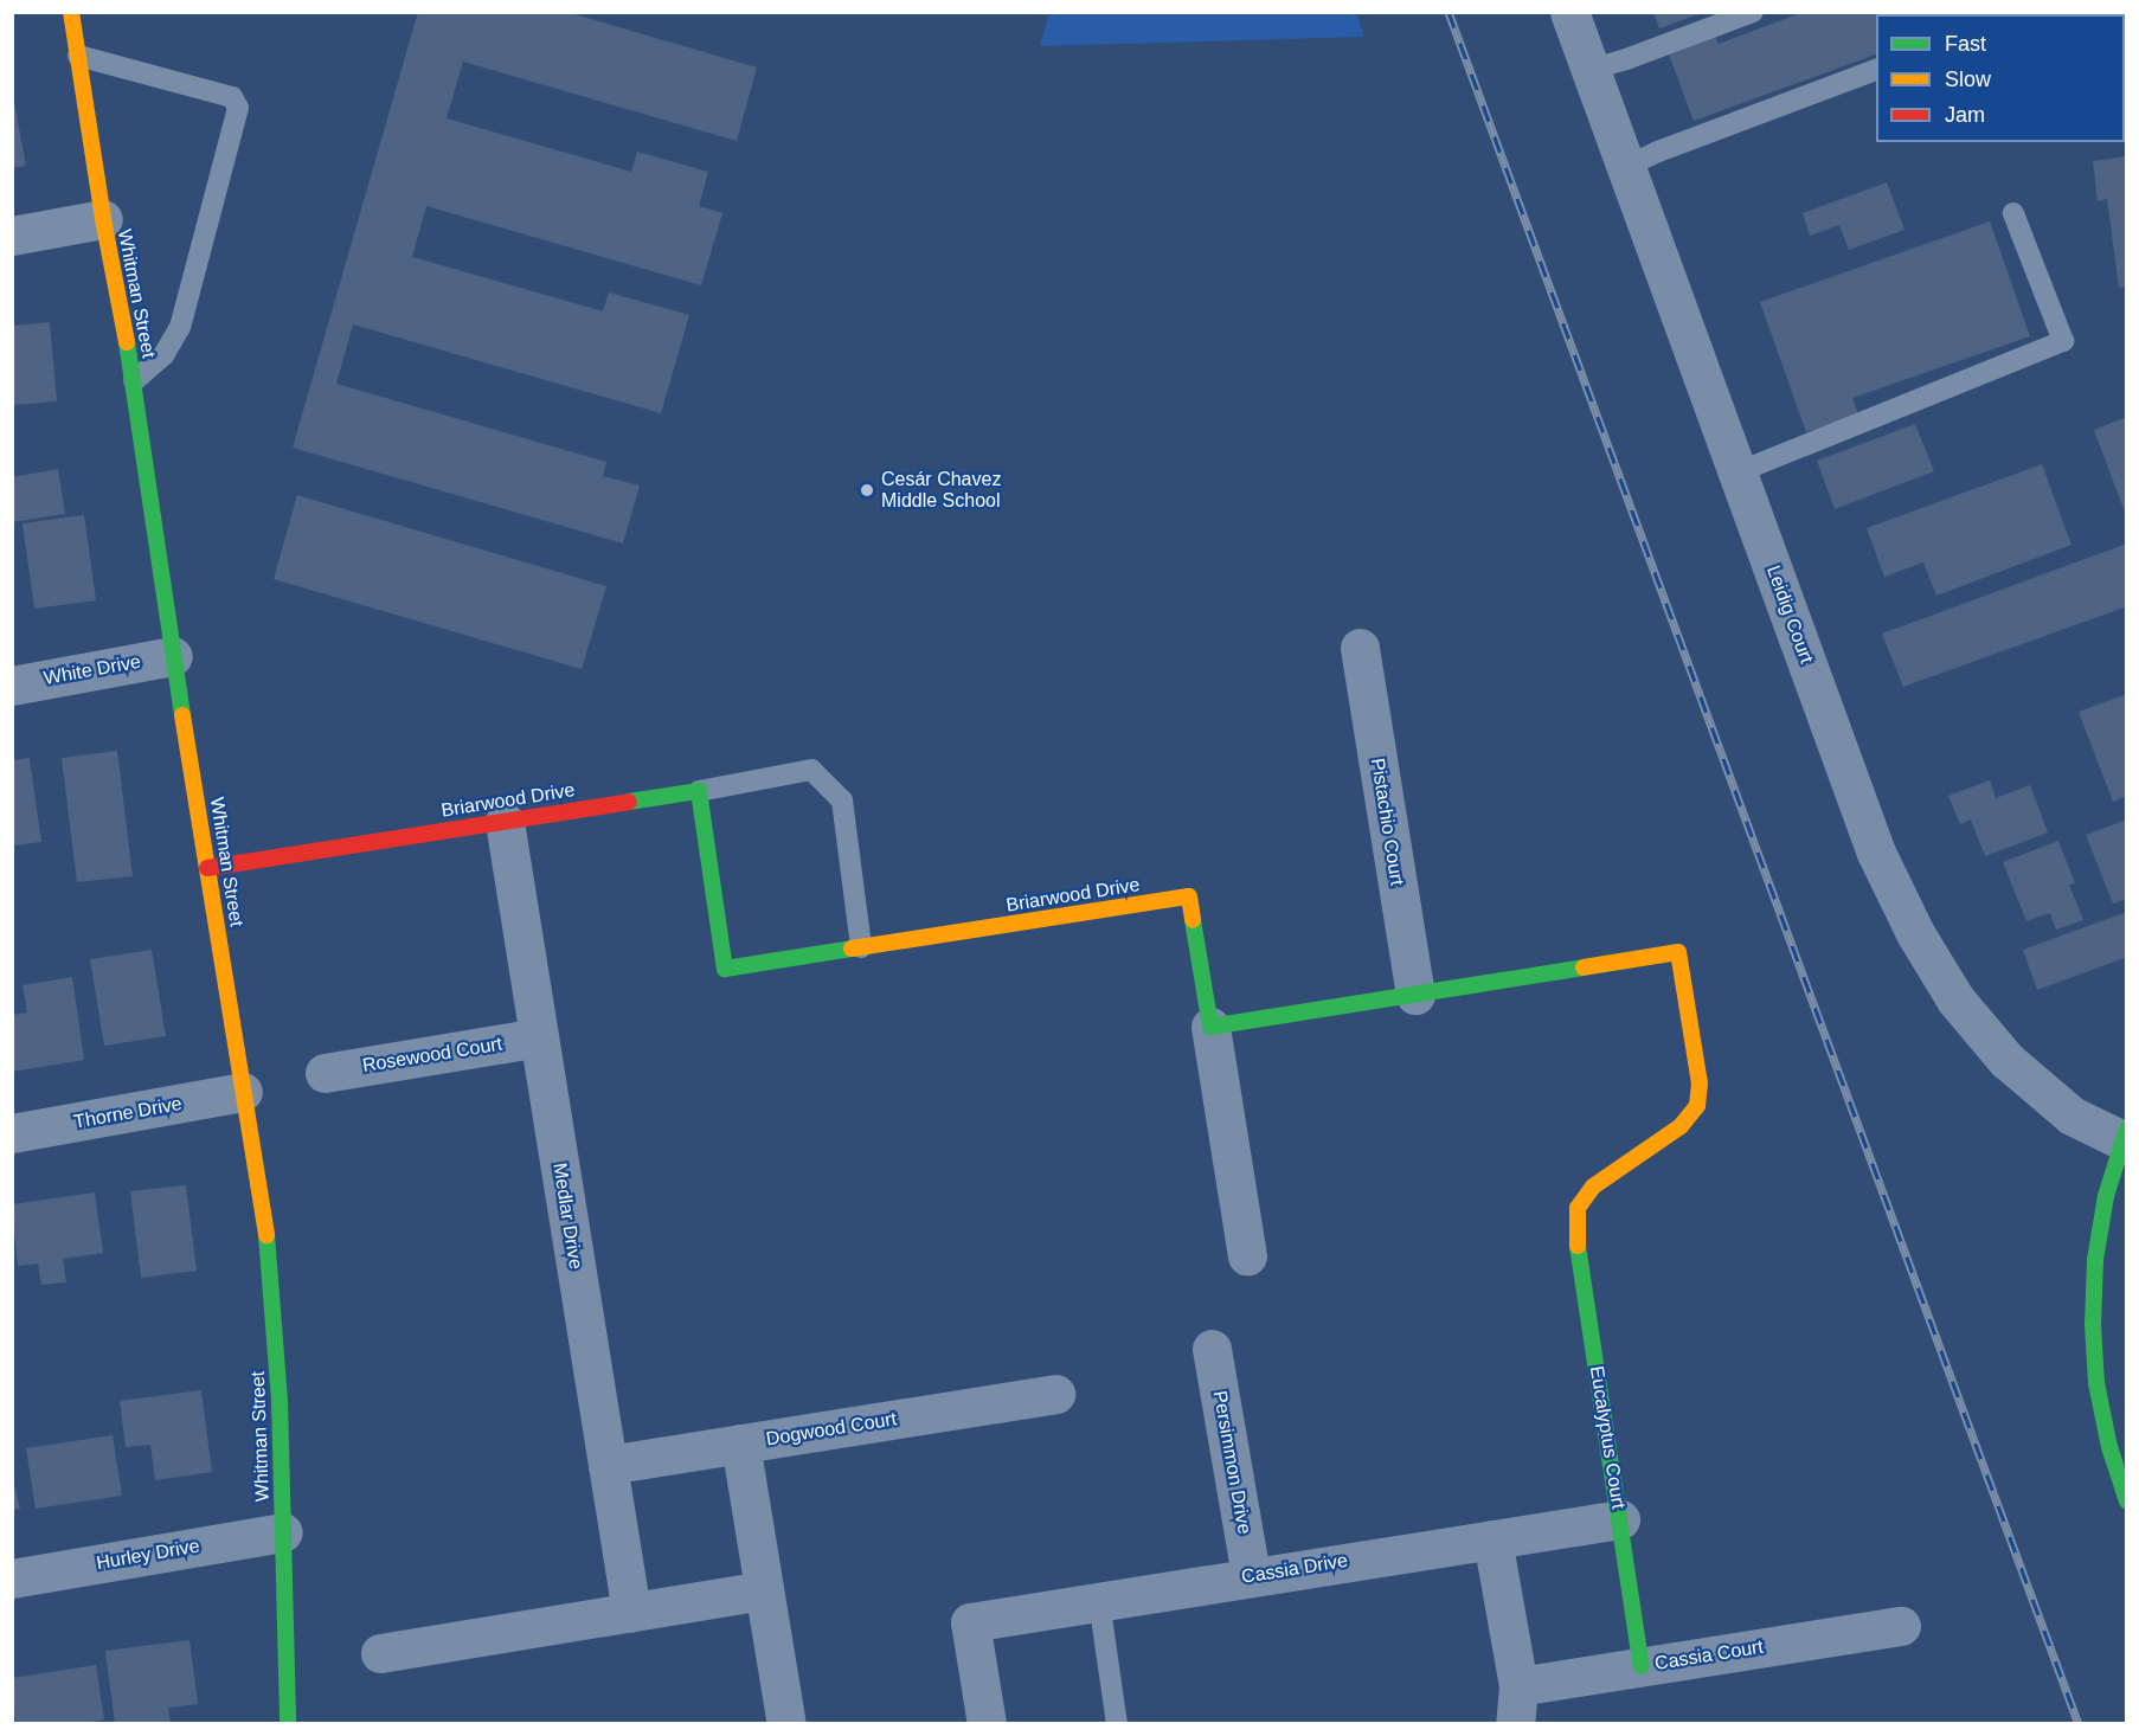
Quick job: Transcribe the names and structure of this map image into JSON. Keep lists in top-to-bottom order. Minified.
{"streets":{"street":["Whitman Street","Leidig Court","White Drive","Briarwood Drive","Pistachio Court","Rosewood Court","Thorne Drive","Medlar Drive","Dogwood Court","Eucalyptus Court","Persimmon Drive","Hurley Drive","Cassia Drive","Cassia Court"]},"crossings":[["Whitman Street","White Drive"],["Whitman Street","Briarwood Drive"],["Whitman Street","Thorne Drive"],["Whitman Street","Hurley Drive"],["Briarwood Drive","Medlar Drive"],["Pistachio Court","Eucalyptus Court"],["Rosewood Court","Medlar Drive"],["Medlar Drive","Dogwood Court"],["Eucalyptus Court","Cassia Drive"],["Eucalyptus Court","Cassia Court"],["Persimmon Drive","Cassia Drive"]],"places":["Cesár Chavez Middle School"],"legend":["Fast","Slow","Jam"]}
